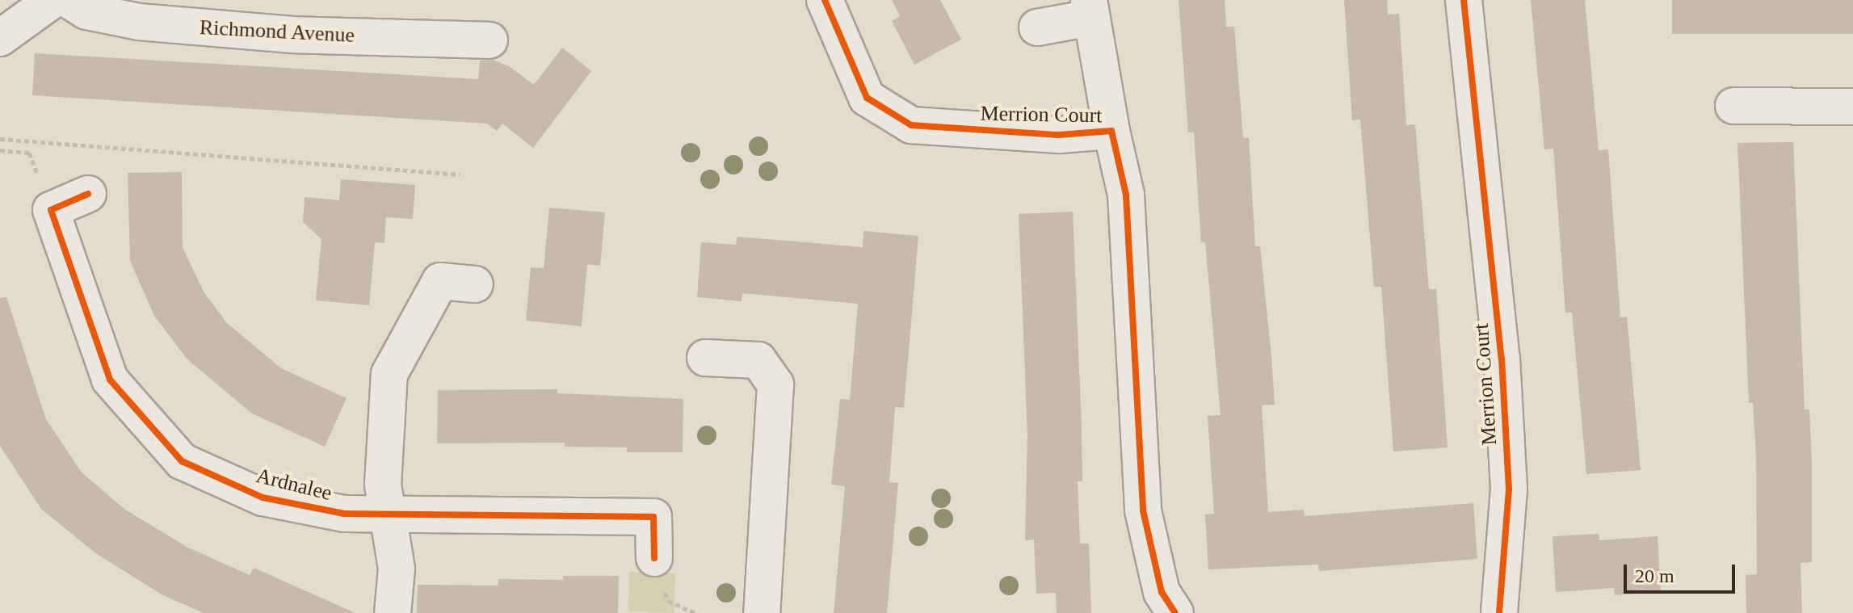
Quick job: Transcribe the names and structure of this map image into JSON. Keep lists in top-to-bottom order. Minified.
{"streets":{"street":["Richmond Avenue","Merrion Court","Ardnalee"]},"scale_bar":"20 m"}
